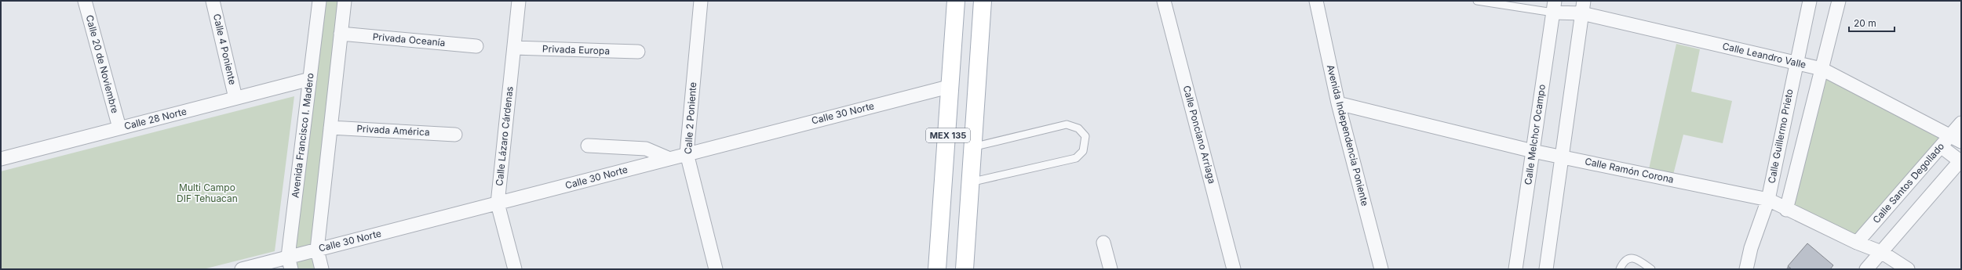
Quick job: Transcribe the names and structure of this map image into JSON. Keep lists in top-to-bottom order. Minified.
{"streets":{"main road":["MEX 135"],"street":["Privada Oceanía","Calle 4 Poniente","Privada Europa","Calle Leandro Valle","Calle 20 de Noviembre","Calle 30 Norte","Calle 2 Poniente","Calle 28 Norte","Privada América","Calle Ponciano Arriaga","Calle Melchor Ocampo","Avenida Francisco I. Madero","Avenida Independencia Poniente","Calle Lázaro Cárdenas","Calle Guillermo Prieto","Calle Ramón Corona","Calle Santos Degollado"]},"crossings":[["Calle 4 Poniente","Calle 28 Norte"],["Privada Europa","Calle Lázaro Cárdenas"],["Calle Leandro Valle","Calle Melchor Ocampo"],["Calle Leandro Valle","Calle Guillermo Prieto"],["Calle Leandro Valle","Calle Santos Degollado"],["Calle 20 de Noviembre","Calle 28 Norte"],["Calle 30 Norte","Calle 2 Poniente"],["Calle 30 Norte","Avenida Francisco I. Madero"],["Calle 30 Norte","MEX 135"],["Calle 30 Norte","Calle Lázaro Cárdenas"],["Calle 28 Norte","Avenida Francisco I. Madero"],["Calle Melchor Ocampo","Calle Ramón Corona"],["Avenida Independencia Poniente","Calle Ramón Corona"],["Calle Guillermo Prieto","Calle Ramón Corona"],["Calle Ramón Corona","Calle Santos Degollado"]],"parks":["Multi Campo DIF Tehuacan"],"scale_bar":"20 m"}
